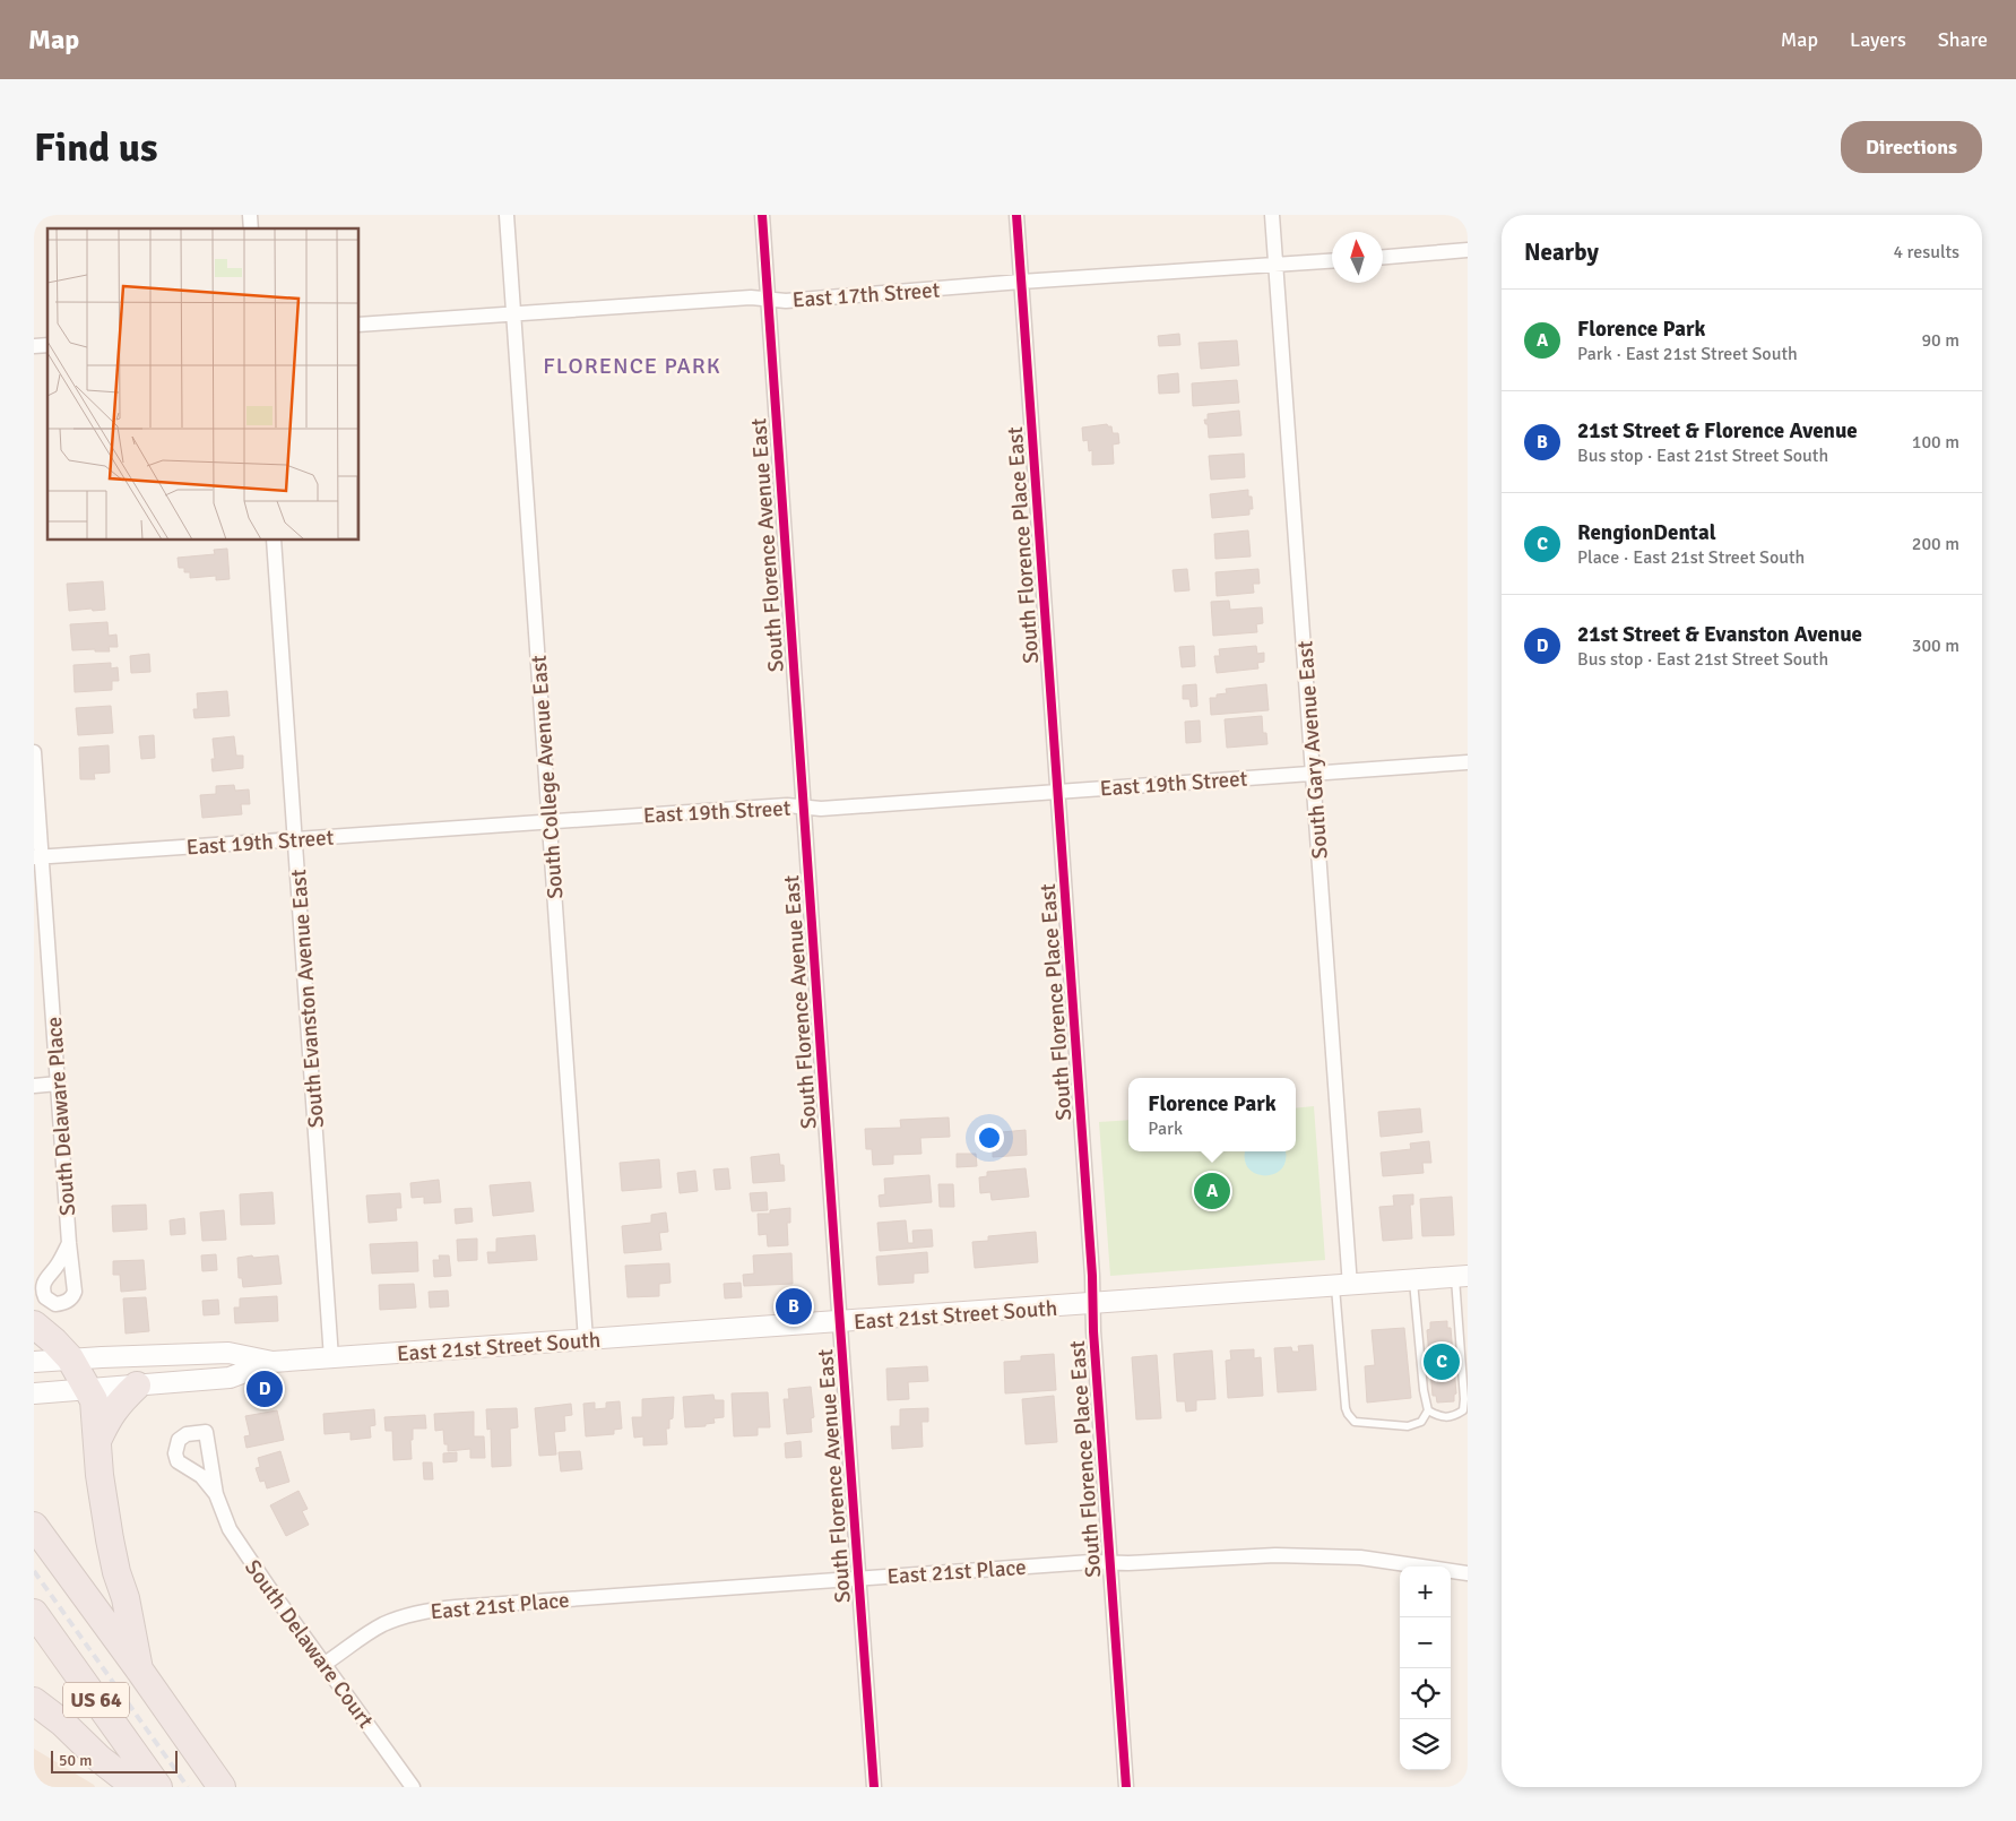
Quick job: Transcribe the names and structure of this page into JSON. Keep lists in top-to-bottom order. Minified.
{"streets":{"highway":["US 64"],"main road":["East 21st Street South"],"street":["East 17th Street","South Florence Avenue East","South Florence Place East","South Gary Avenue East","South College Avenue East","East 19th Street","South Evanston Avenue East","South Delaware Place","East 21st Place","South Delaware Court"]},"crossings":[["East 17th Street","South Florence Avenue East"],["East 17th Street","South Florence Place East"],["East 17th Street","South Gary Avenue East"],["East 17th Street","South College Avenue East"],["South Florence Avenue East","East 19th Street"],["South Florence Avenue East","East 21st Street South"],["South Florence Avenue East","East 21st Place"],["South Florence Place East","East 19th Street"],["South Florence Place East","East 21st Street South"],["South Florence Place East","East 21st Place"],["South Gary Avenue East","East 19th Street"],["South Gary Avenue East","East 21st Street South"],["South College Avenue East","East 19th Street"],["South College Avenue East","East 21st Street South"],["East 19th Street","South Evanston Avenue East"],["East 19th Street","South Delaware Place"],["South Evanston Avenue East","East 21st Street South"],["East 21st Place","South Delaware Court"]],"districts":["FLORENCE PARK"],"scale_bar":"50 m","north":"top","page":{"header":"Map","nav":["Map","Layers","Share"],"buttons":"Directions","title":"Find us","heading":["Nearby","4 results"],"list":[{"mark":"A","name":"Florence Park","note":"Park · East 21st Street South","value":"90 m"},{"mark":"B","name":"21st Street & Florence Avenue","note":"Bus stop · East 21st Street South","value":"100 m"},{"mark":"C","name":"RengionDental","note":"Place · East 21st Street South","value":"200 m"},{"mark":"D","name":"21st Street & Evanston Avenue","note":"Bus stop · East 21st Street South","value":"300 m"}],"popup":["Florence Park","Park"],"pins":["A","B","C","D"],"map_buttons":["+","−"],"scale":"50 m"}}
